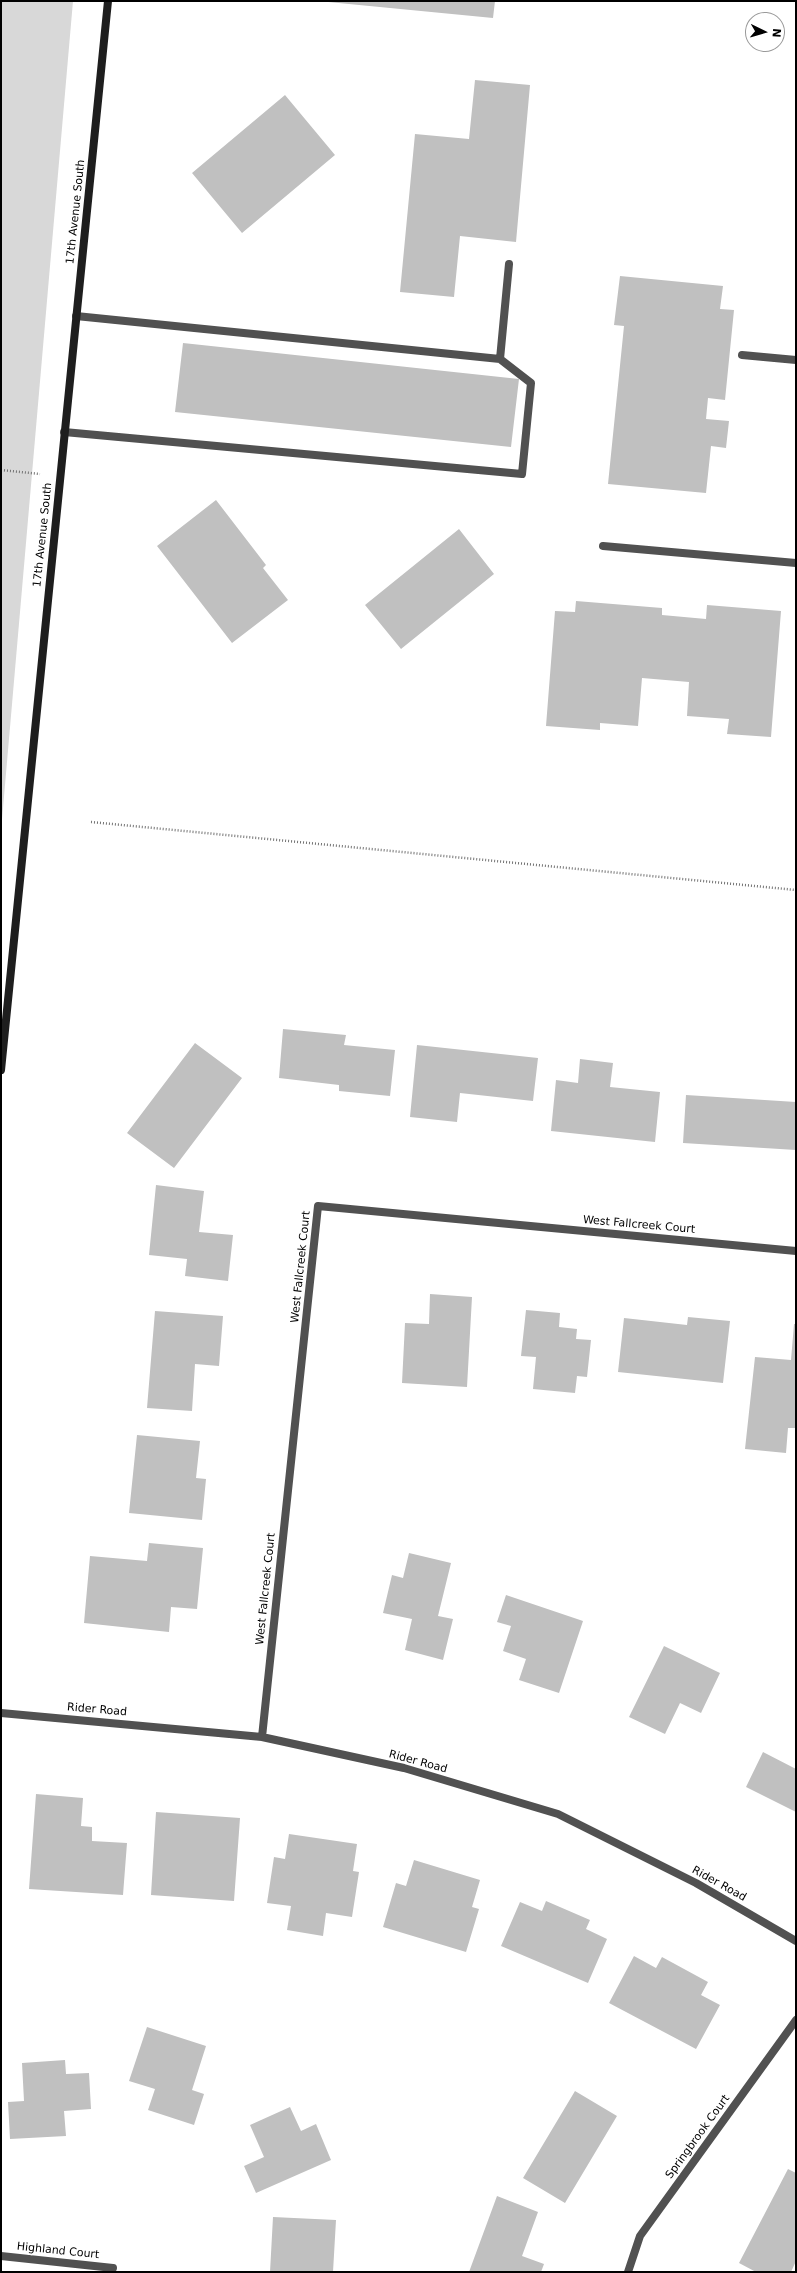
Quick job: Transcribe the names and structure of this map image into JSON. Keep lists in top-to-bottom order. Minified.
{"streets":{"street":["17th Avenue South","West Fallcreek Court","Rider Road","Springbrook Court","Highland Court"]},"crossings":[["West Fallcreek Court","Rider Road"]],"north":"right"}
